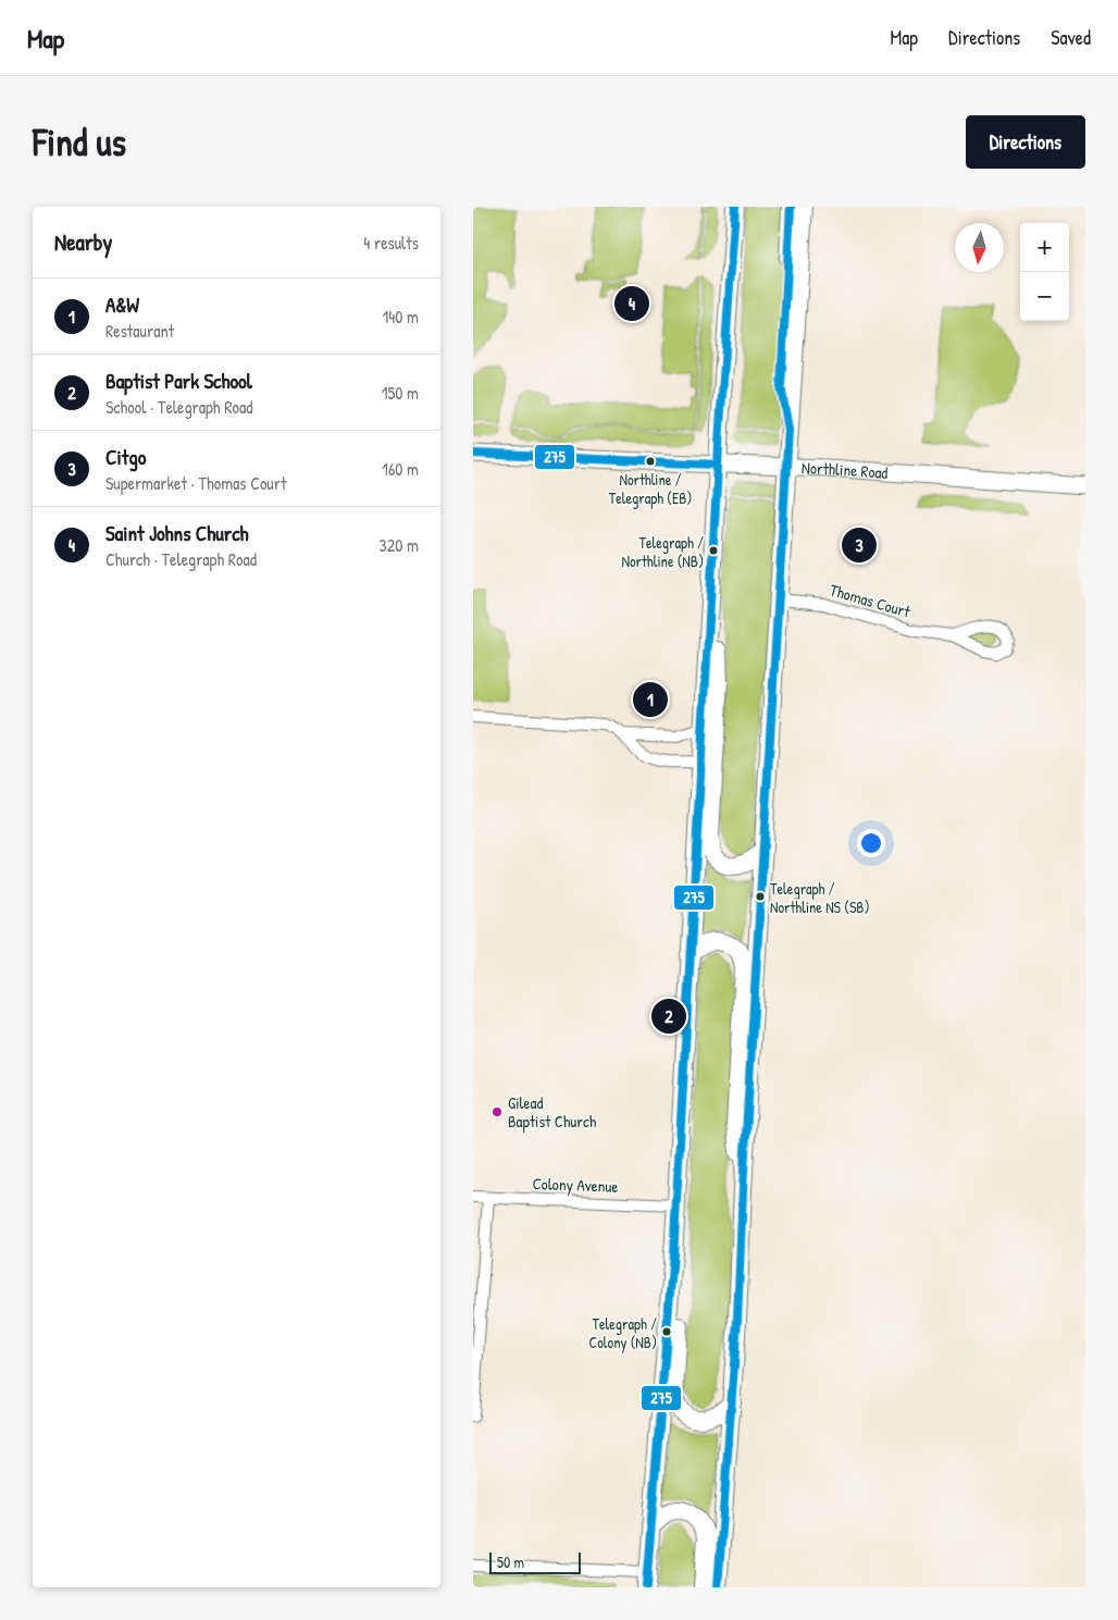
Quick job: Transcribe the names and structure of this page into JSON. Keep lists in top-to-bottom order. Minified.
{"streets":{"main road":["Northline Road"],"street":["Thomas Court","Colony Avenue"]},"places":["Northline / Telegraph (EB)","Telegraph / Northline (NB)","Telegraph / Northline NS (SB)","Gilead Baptist Church","Telegraph / Colony (NB)"],"lines":["transit line 275"],"scale_bar":"50 m","north":"bottom","page":{"header":"Map","nav":["Map","Directions","Saved"],"buttons":"Directions","title":"Find us","heading":["Nearby","4 results"],"map_buttons":["+","−"],"list":[{"mark":"1","name":"A&W","note":"Restaurant","value":"140 m"},{"mark":"2","name":"Baptist Park School","note":"School · Telegraph Road","value":"150 m"},{"mark":"3","name":"Citgo","note":"Supermarket · Thomas Court","value":"160 m"},{"mark":"4","name":"Saint Johns Church","note":"Church · Telegraph Road","value":"320 m"}],"pins":["4","3","1","2"],"scale":"50 m"}}
